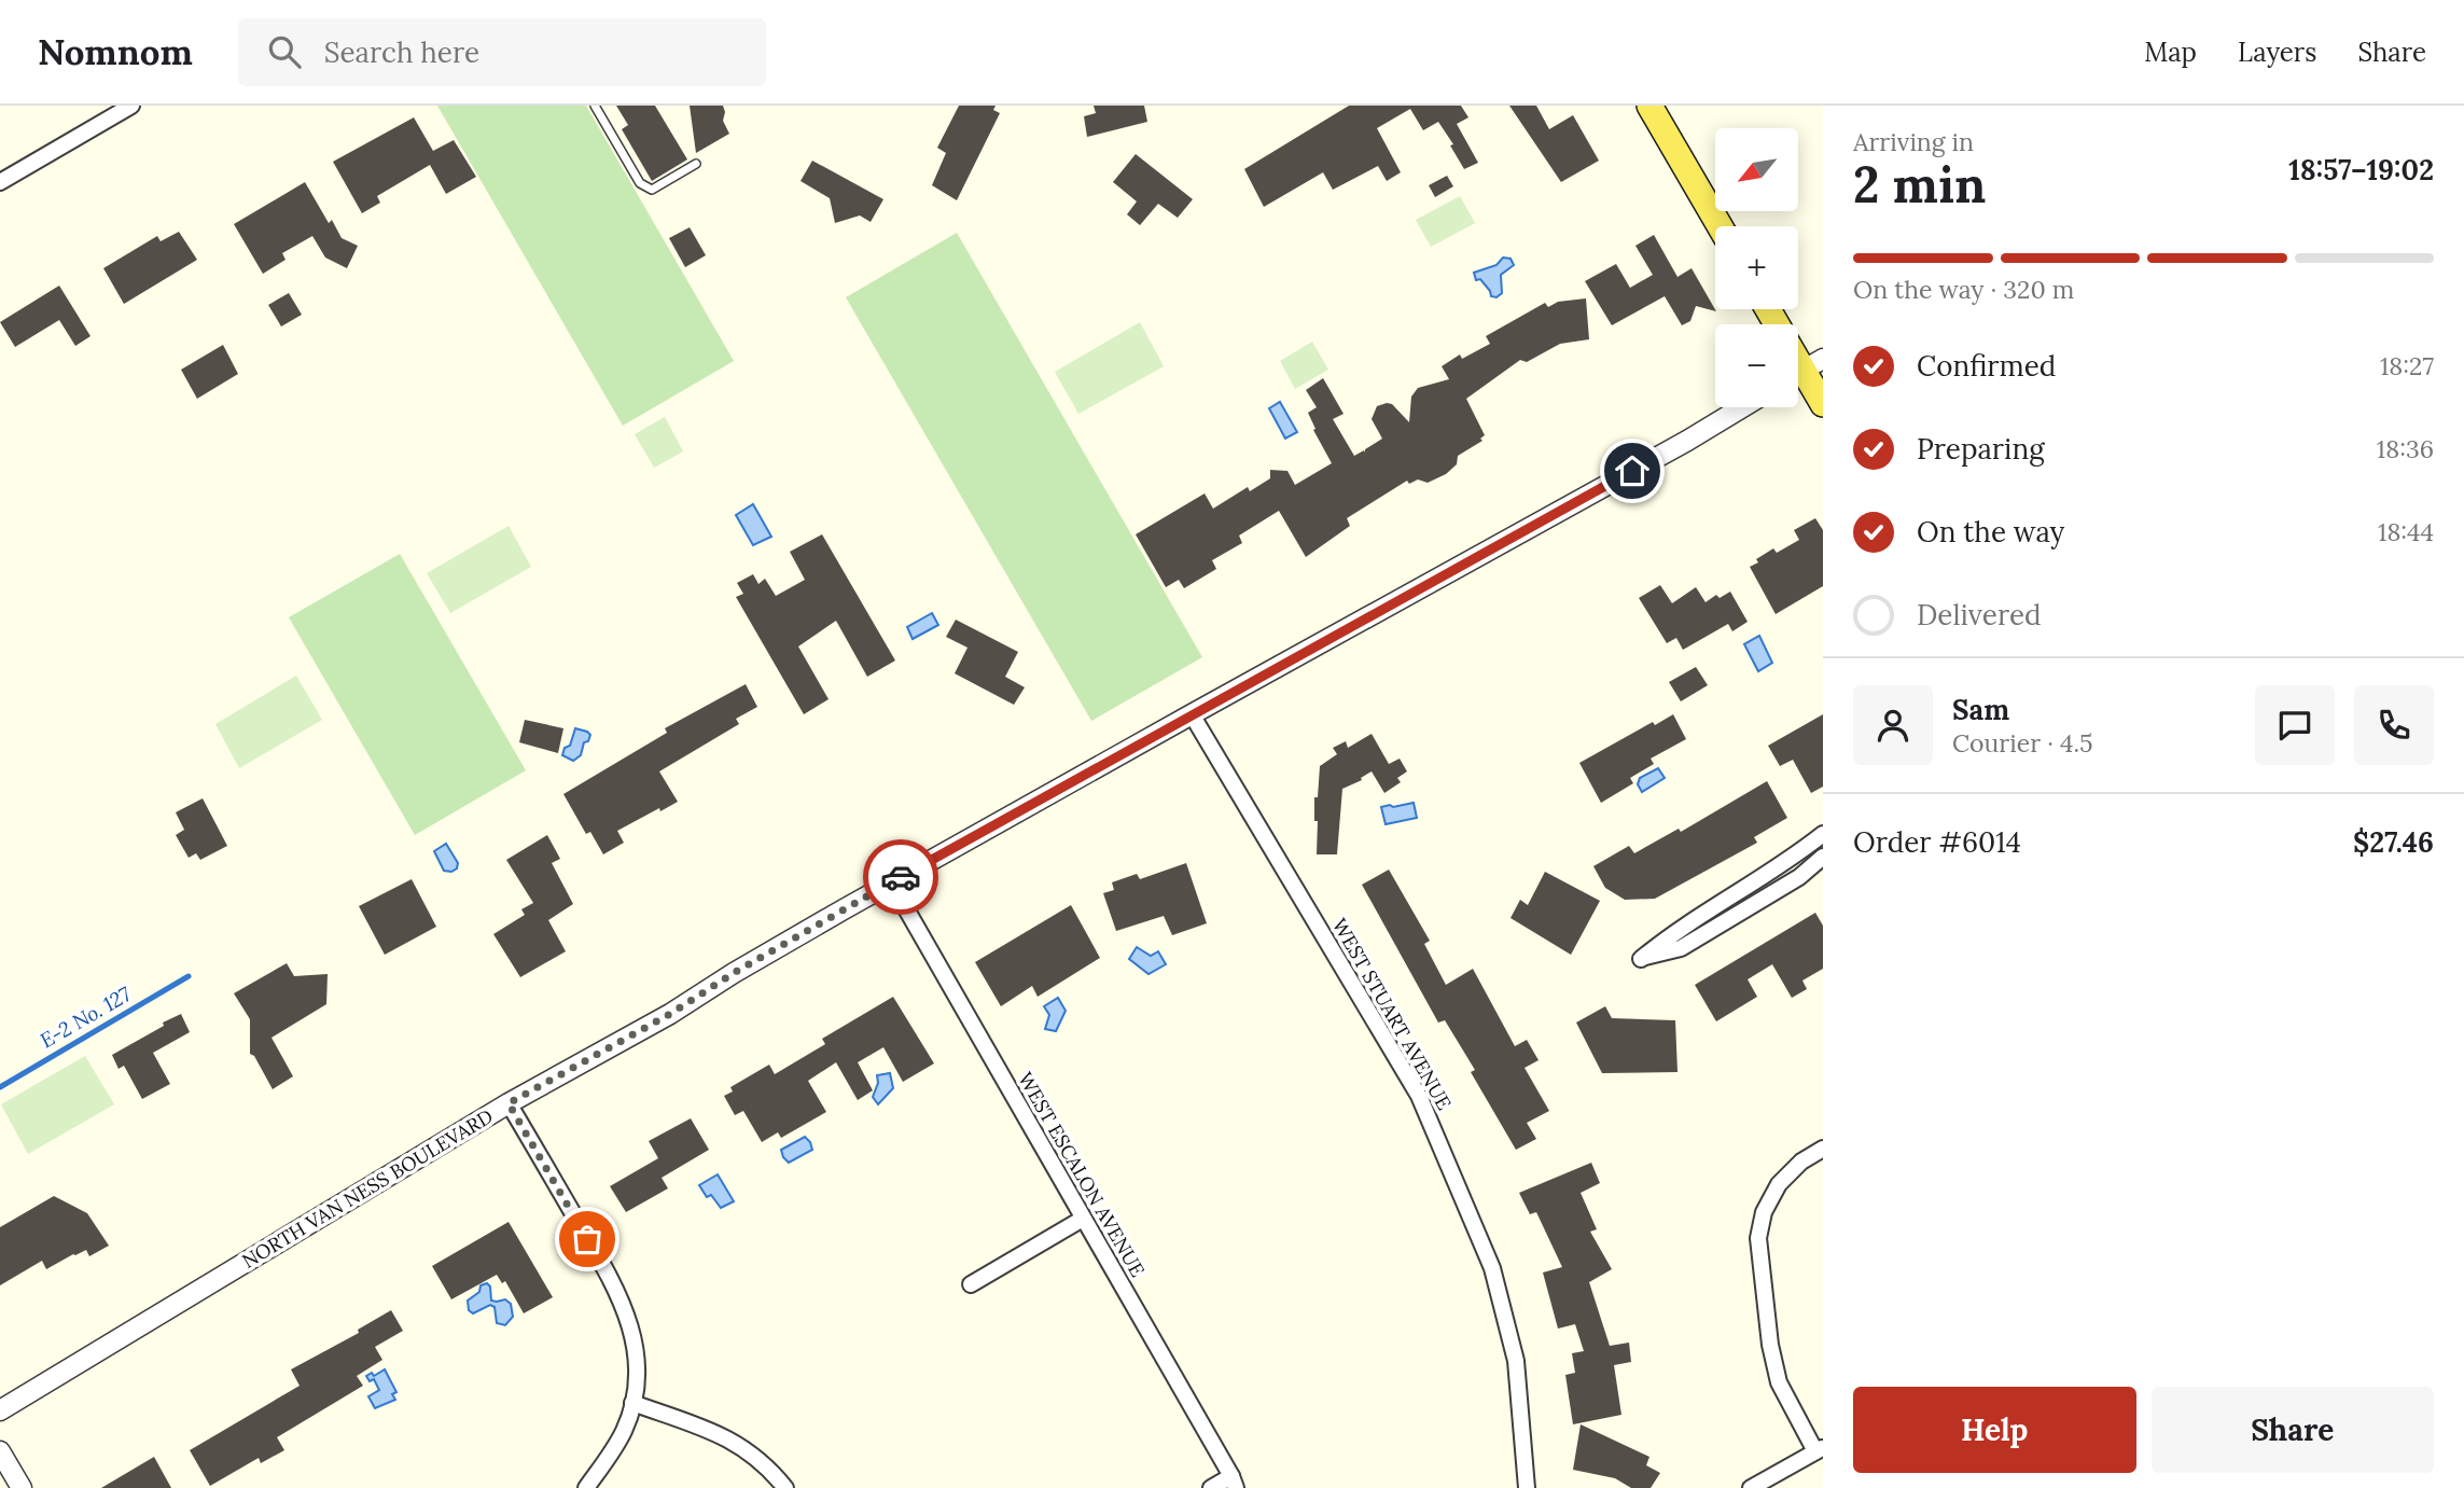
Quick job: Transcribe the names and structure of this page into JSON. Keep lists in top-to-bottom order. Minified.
{"streets":{"street":["WEST STUART AVENUE","WEST ESCALON AVENUE","NORTH VAN NESS BOULEVARD"]},"crossings":[["WEST STUART AVENUE","NORTH VAN NESS BOULEVARD"],["WEST ESCALON AVENUE","NORTH VAN NESS BOULEVARD"]],"water":["E-2 No. 127"],"north":"bottom left","page":{"header":"Nomnom","search":"Search here","nav":["Map","Layers","Share"],"heading":["2 min","Arriving in","18:57–19:02"],"panel":["Sam","Courier · 4.5","Order #6014","$27.46"],"map_buttons":["+","−"],"bar":"On the way · 320 m","list":[["Confirmed","18:27"],["Preparing","18:36"],["On the way","18:44"],"Delivered"],"buttons":["Help","Share"]}}
